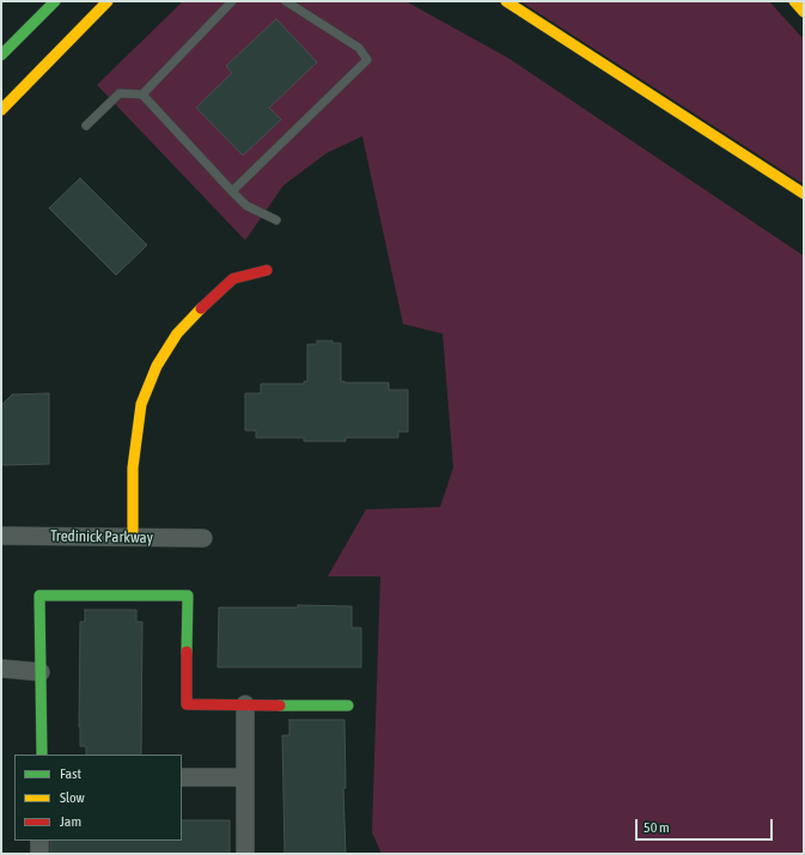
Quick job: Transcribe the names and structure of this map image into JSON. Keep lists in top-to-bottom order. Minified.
{"streets":{"street":["Tredinick Parkway"]},"legend":["Fast","Slow","Jam"],"scale_bar":"50 m"}
